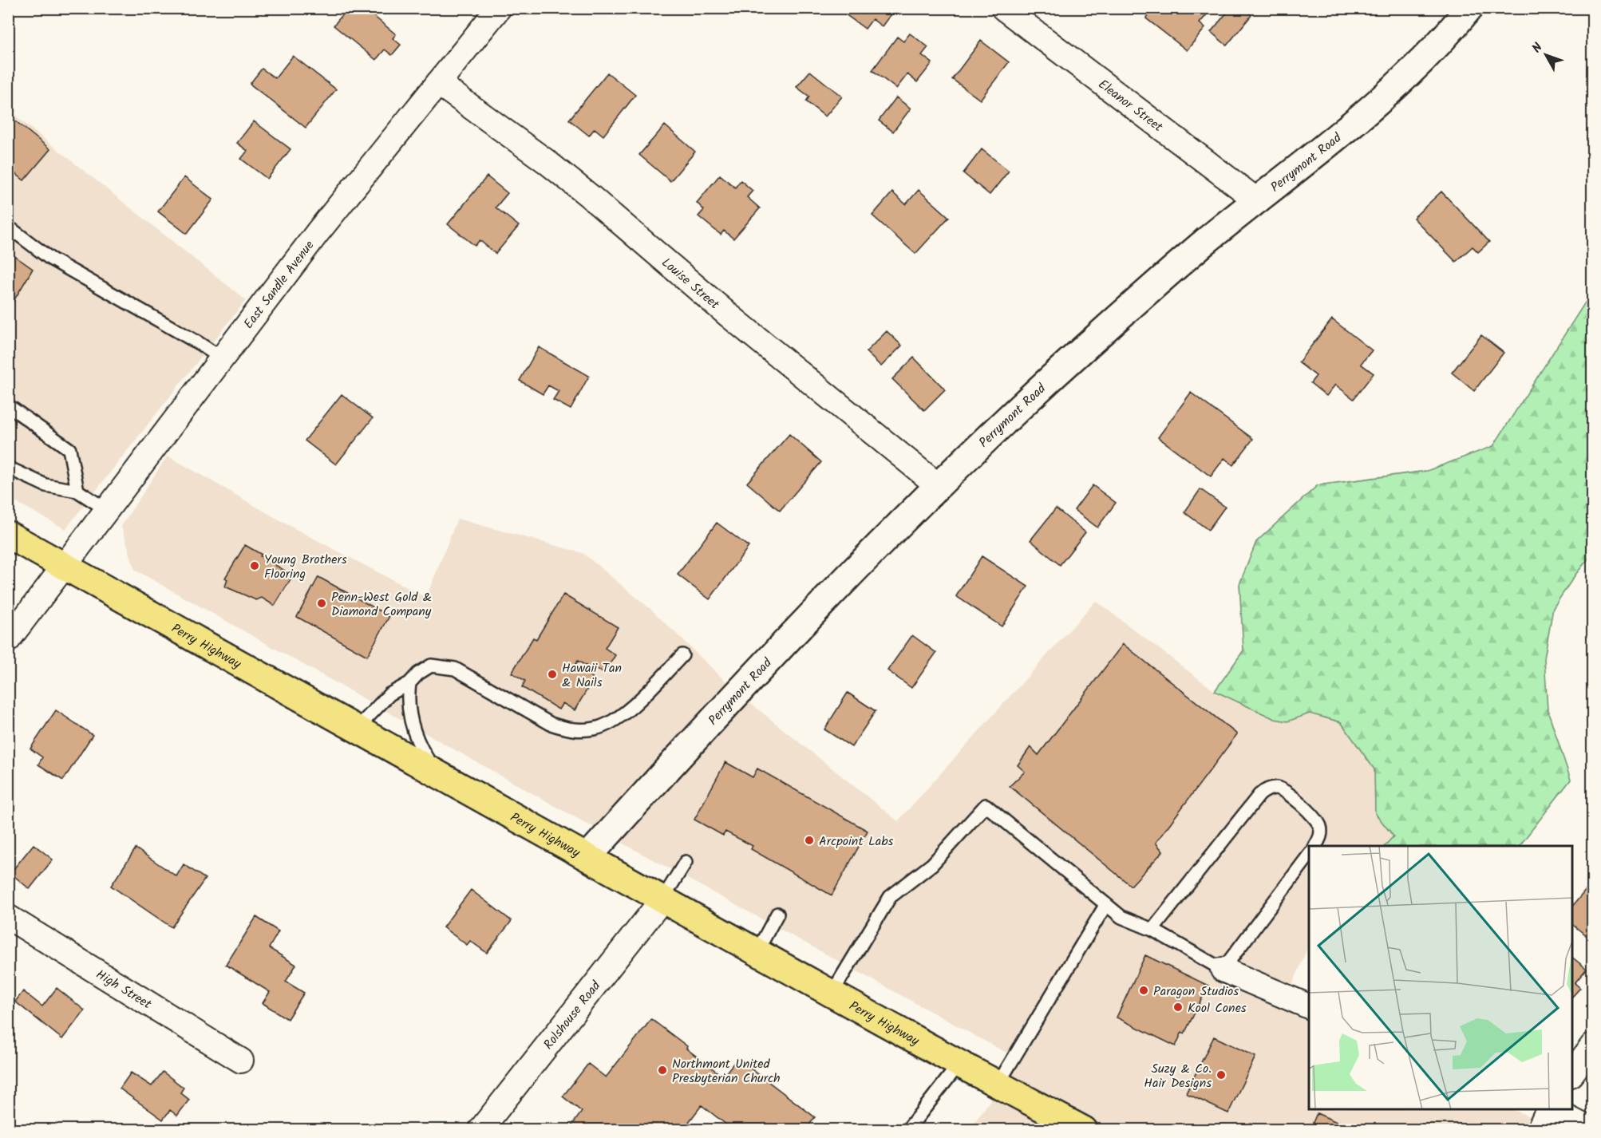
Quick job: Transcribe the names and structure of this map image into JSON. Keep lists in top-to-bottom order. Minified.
{"streets":{"main road":["Perry Highway"],"street":["Eleanor Street","Perrymont Road","Louise Street","East Sandle Avenue","High Street","Rolshouse Road"]},"crossings":[["Eleanor Street","Perrymont Road"],["Perrymont Road","Louise Street"],["Perrymont Road","Perry Highway"],["Louise Street","East Sandle Avenue"],["East Sandle Avenue","Perry Highway"],["Perry Highway","Rolshouse Road"]],"places":["Young Brothers Flooring","Penn-West Gold & Diamond Company","Hawaii Tan & Nails","Arcpoint Labs","Paragon Studios","Kool Cones","Northmont United Presbyterian Church","Suzy & Co. Hair Designs"],"north":"top left"}
